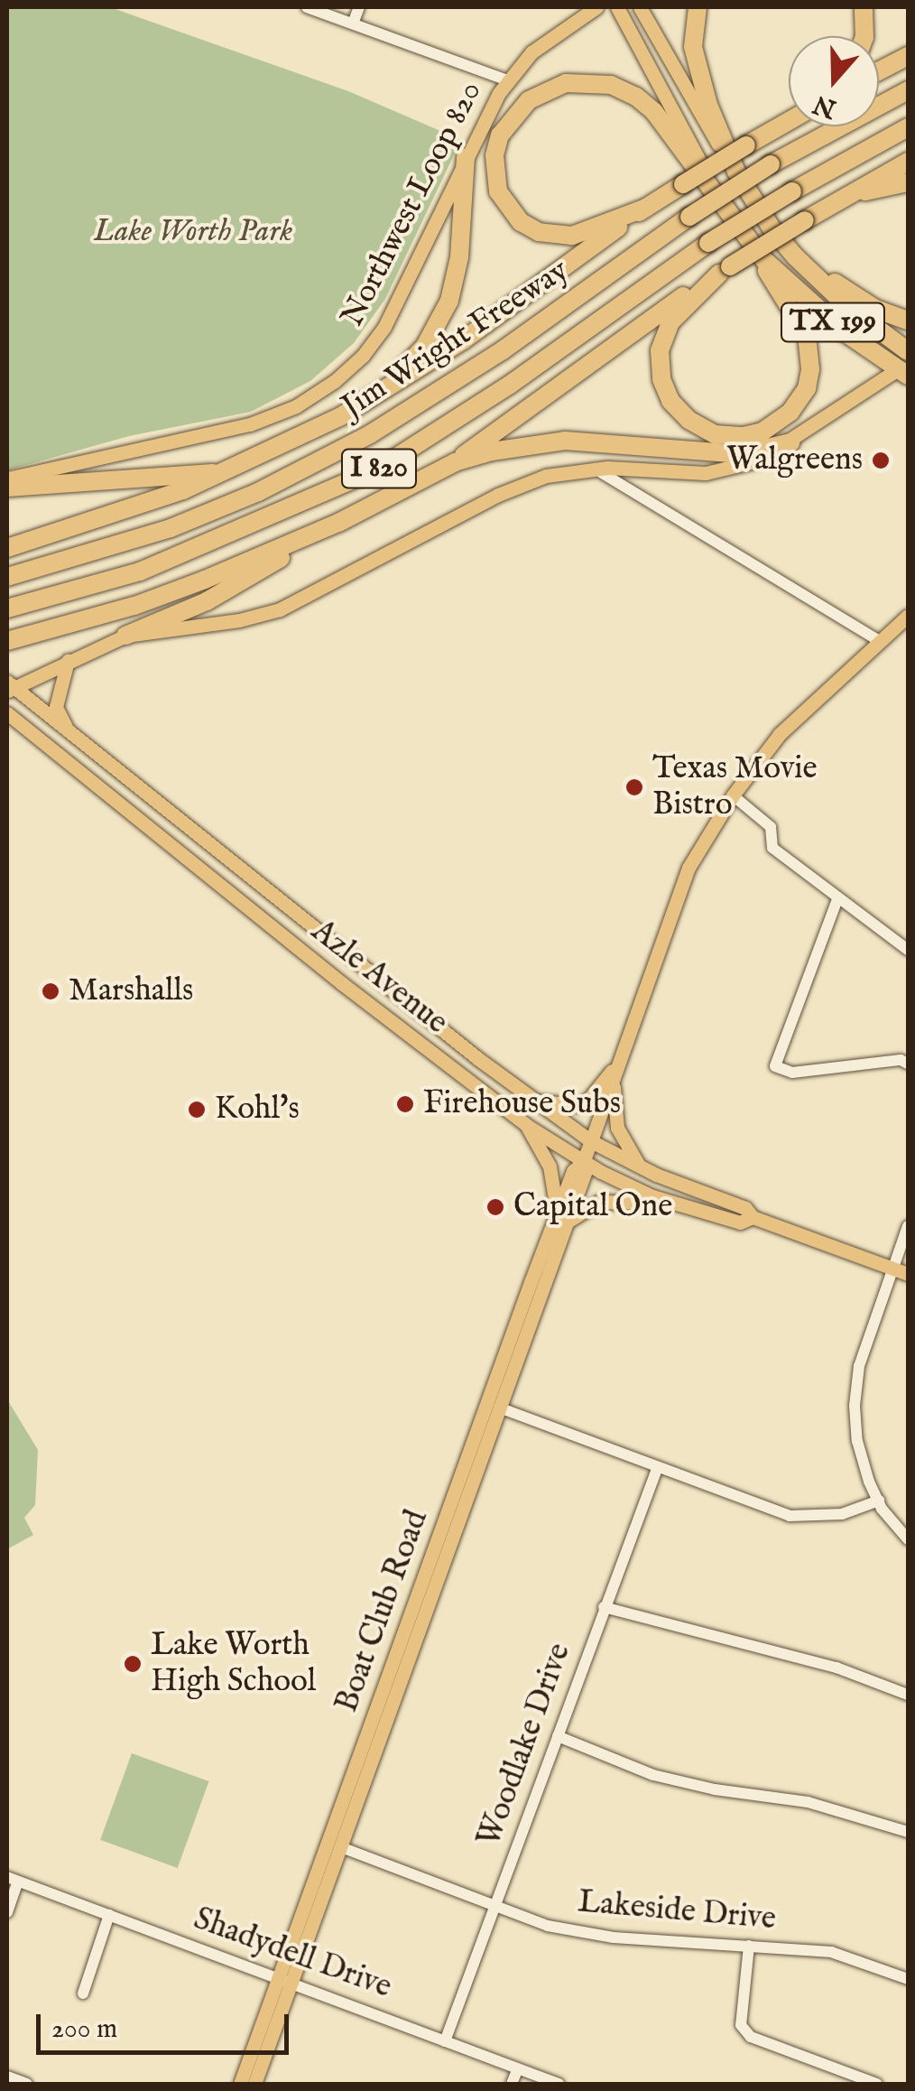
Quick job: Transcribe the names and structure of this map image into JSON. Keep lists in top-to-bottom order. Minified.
{"streets":{"highway":["TX 199","Jim Wright Freeway","I 820"],"main road":["Northwest Loop 820","Azle Avenue","Boat Club Road"],"street":["Woodlake Drive","Lakeside Drive","Shadydell Drive"]},"crossings":[["Azle Avenue","Boat Club Road"],["Boat Club Road","Lakeside Drive"],["Boat Club Road","Shadydell Drive"],["Woodlake Drive","Lakeside Drive"],["Woodlake Drive","Shadydell Drive"]],"parks":["Lake Worth Park"],"places":["Walgreens","Texas Movie Bistro","Marshalls","Firehouse Subs","Kohl's","Capital One","Lake Worth High School"],"scale_bar":"200 m","north":"bottom"}
